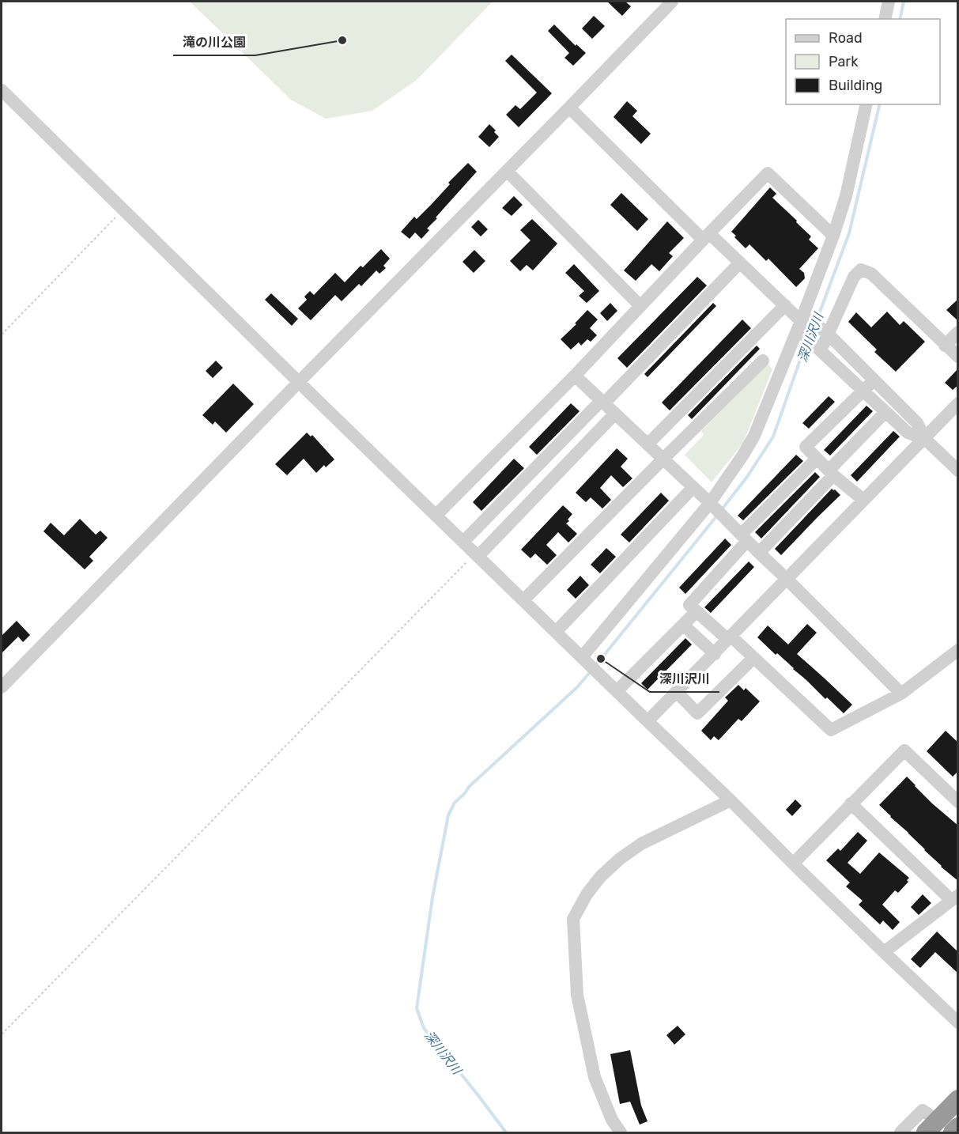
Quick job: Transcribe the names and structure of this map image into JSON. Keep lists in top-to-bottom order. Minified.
{"water":["深川沢川"],"places":["滝の川公園","深川沢川"],"legend":["Road","Park","Building"]}
